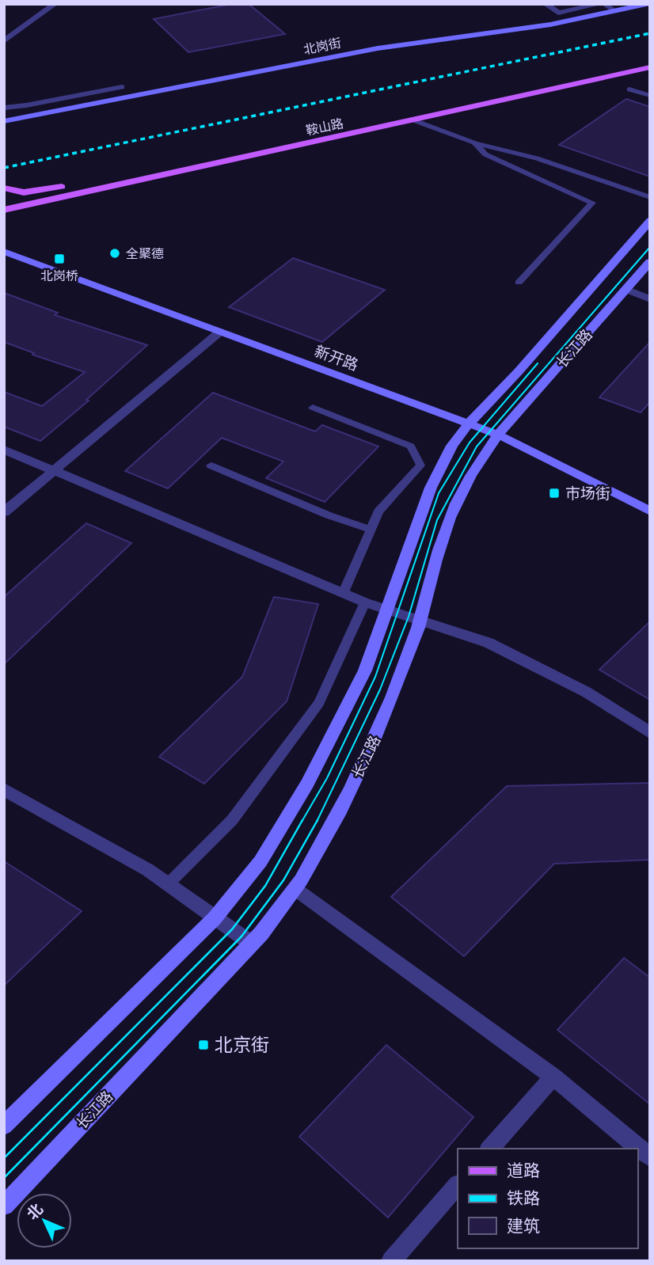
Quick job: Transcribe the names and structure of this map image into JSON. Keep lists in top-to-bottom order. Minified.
{"streets":{"main road":["北岗街","鞍山路","长江路","新开路"]},"crossings":[["长江路","新开路"]],"places":{"other":["全聚德"],"transit":["北岗桥","市场街","北京街"]},"legend":["道路","铁路","建筑"],"north":"top left"}
